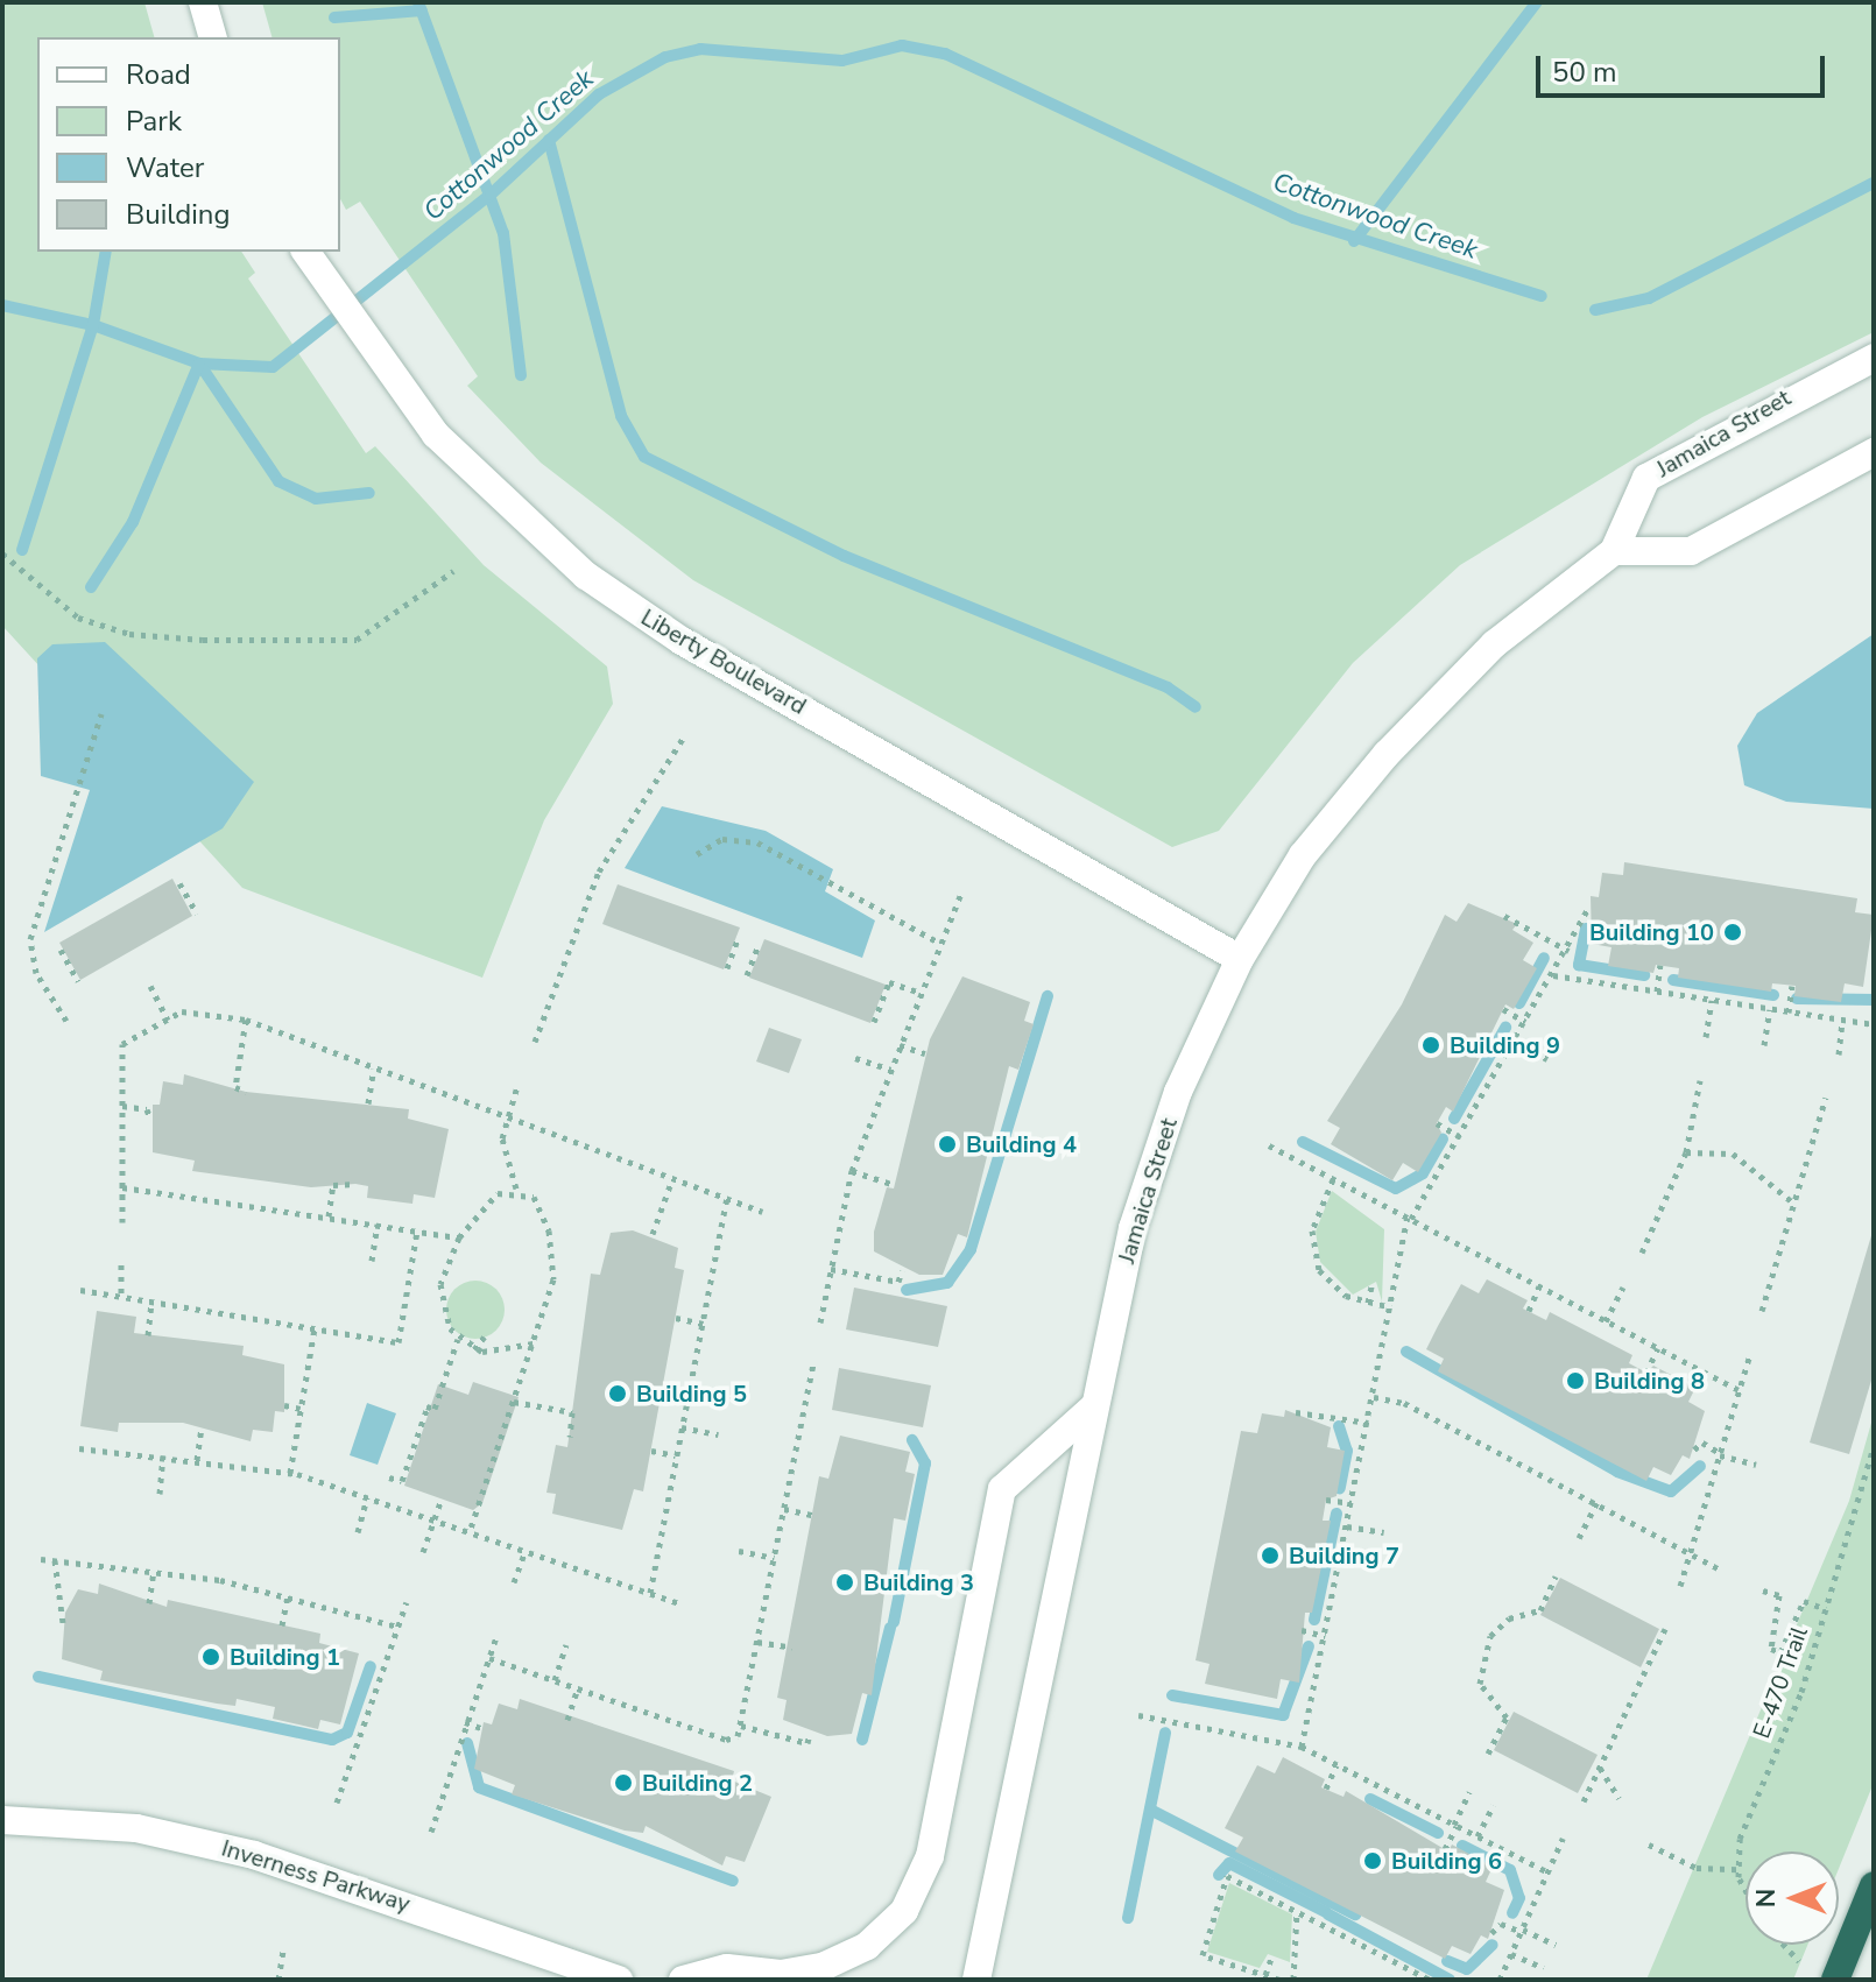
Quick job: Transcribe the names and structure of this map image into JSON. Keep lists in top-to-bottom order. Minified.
{"streets":{"main road":["Jamaica Street","Liberty Boulevard","Inverness Parkway"],"path":["E-470 Trail"]},"crossings":[["Jamaica Street","Liberty Boulevard"]],"water":["Cottonwood Creek"],"places":["Building 10","Building 9","Building 4","Building 8","Building 5","Building 7","Building 3","Building 1","Building 2","Building 6"],"legend":["Road","Park","Water","Building"],"scale_bar":"50 m","north":"left"}
